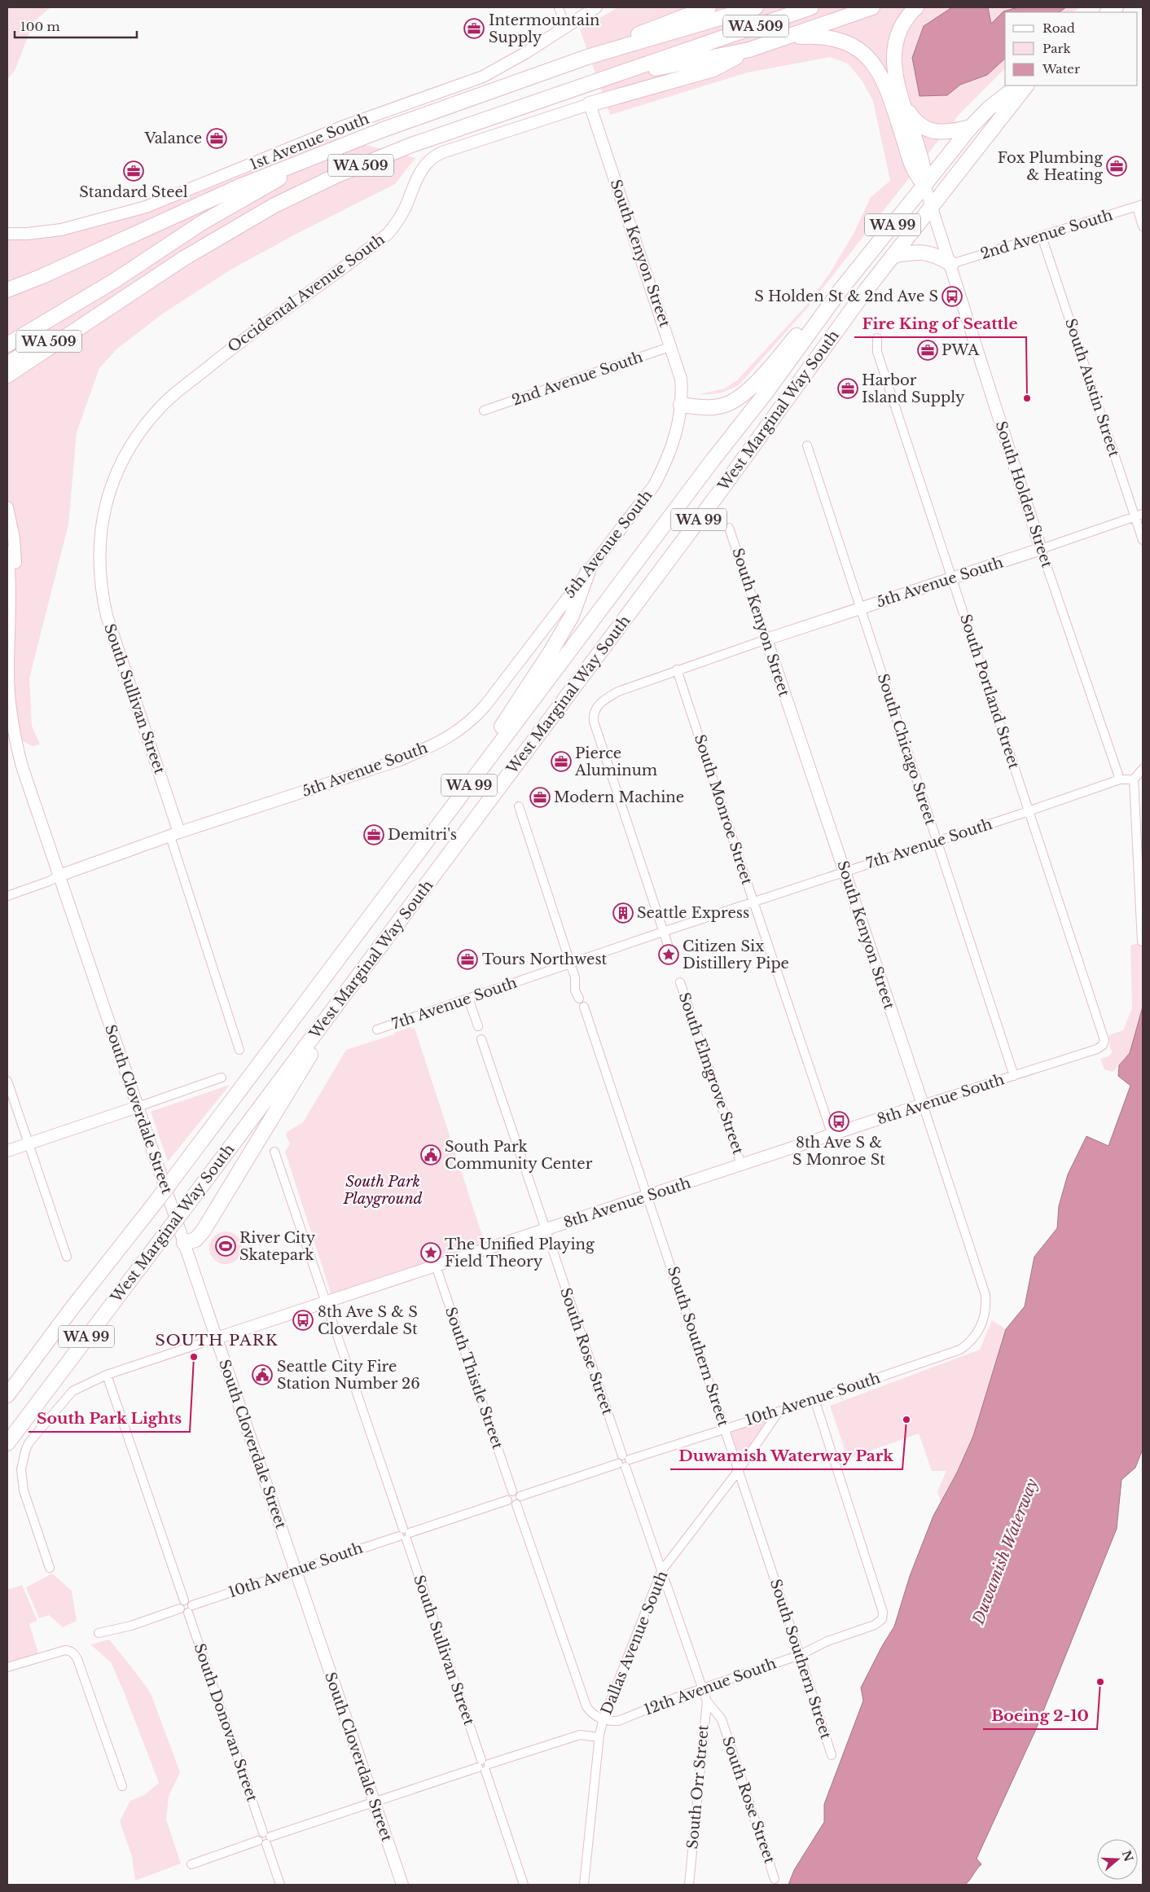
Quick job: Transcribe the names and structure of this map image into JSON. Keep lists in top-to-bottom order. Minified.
{"streets":{"highway":["WA 509","WA 99","West Marginal Way South"],"street":["1st Avenue South","2nd Avenue South","South Kenyon Street","Occidental Avenue South","South Austin Street","South Holden Street","5th Avenue South","South Portland Street","South Sullivan Street","South Chicago Street","South Monroe Street","7th Avenue South","South Elmgrove Street","8th Avenue South","South Cloverdale Street","South Southern Street","South Rose Street","South Thistle Street","10th Avenue South","Dallas Avenue South","12th Avenue South","South Donovan Street","South Orr Street"]},"crossings":[["WA 99","West Marginal Way South"],["WA 99","South Holden Street"],["2nd Avenue South","South Kenyon Street"],["2nd Avenue South","South Austin Street"],["2nd Avenue South","South Holden Street"],["South Kenyon Street","Occidental Avenue South"],["South Kenyon Street","5th Avenue South"],["South Kenyon Street","7th Avenue South"],["South Kenyon Street","8th Avenue South"],["South Kenyon Street","10th Avenue South"],["Occidental Avenue South","South Sullivan Street"],["South Austin Street","5th Avenue South"],["West Marginal Way South","South Holden Street"],["South Holden Street","5th Avenue South"],["South Holden Street","7th Avenue South"],["5th Avenue South","South Portland Street"],["5th Avenue South","South Sullivan Street"],["5th Avenue South","South Chicago Street"],["5th Avenue South","South Monroe Street"],["5th Avenue South","7th Avenue South"],["5th Avenue South","South Cloverdale Street"],["South Portland Street","7th Avenue South"],["South Portland Street","8th Avenue South"],["South Sullivan Street","8th Avenue South"],["South Sullivan Street","10th Avenue South"],["South Chicago Street","7th Avenue South"],["South Chicago Street","8th Avenue South"],["South Monroe Street","7th Avenue South"],["South Monroe Street","8th Avenue South"],["South Elmgrove Street","8th Avenue South"],["8th Avenue South","South Cloverdale Street"],["8th Avenue South","South Southern Street"],["8th Avenue South","South Rose Street"],["8th Avenue South","South Thistle Street"],["South Cloverdale Street","10th Avenue South"],["South Southern Street","10th Avenue South"],["South Southern Street","Dallas Avenue South"],["South Southern Street","12th Avenue South"],["South Rose Street","10th Avenue South"],["South Rose Street","South Orr Street"],["South Thistle Street","10th Avenue South"],["10th Avenue South","Dallas Avenue South"],["10th Avenue South","12th Avenue South"],["10th Avenue South","South Donovan Street"],["Dallas Avenue South","12th Avenue South"],["12th Avenue South","South Orr Street"]],"districts":["SOUTH PARK"],"water":["Duwamish Waterway"],"parks":["South Park Playground"],"places":{"office":["Intermountain Supply","Valance","Fox Plumbing & Heating","Standard Steel","PWA","Harbor Island Supply","Pierce Aluminum","Modern Machine","Demitri's","Tours Northwest"],"bus stop":["S Holden St & 2nd Ave S","8th Ave S & S Monroe St","8th Ave S & S Cloverdale St"],"other":["Fire King of Seattle","South Park Lights","Duwamish Waterway Park","Boeing 2-10"],"building":["Seattle Express"],"place":["Citizen Six Distillery Pipe","The Unified Playing Field Theory"],"public building":["South Park Community Center","Seattle City Fire Station Number 26"],"sports":["River City Skatepark"]},"legend":["Road","Park","Water"],"scale_bar":"100 m","north":"right"}
